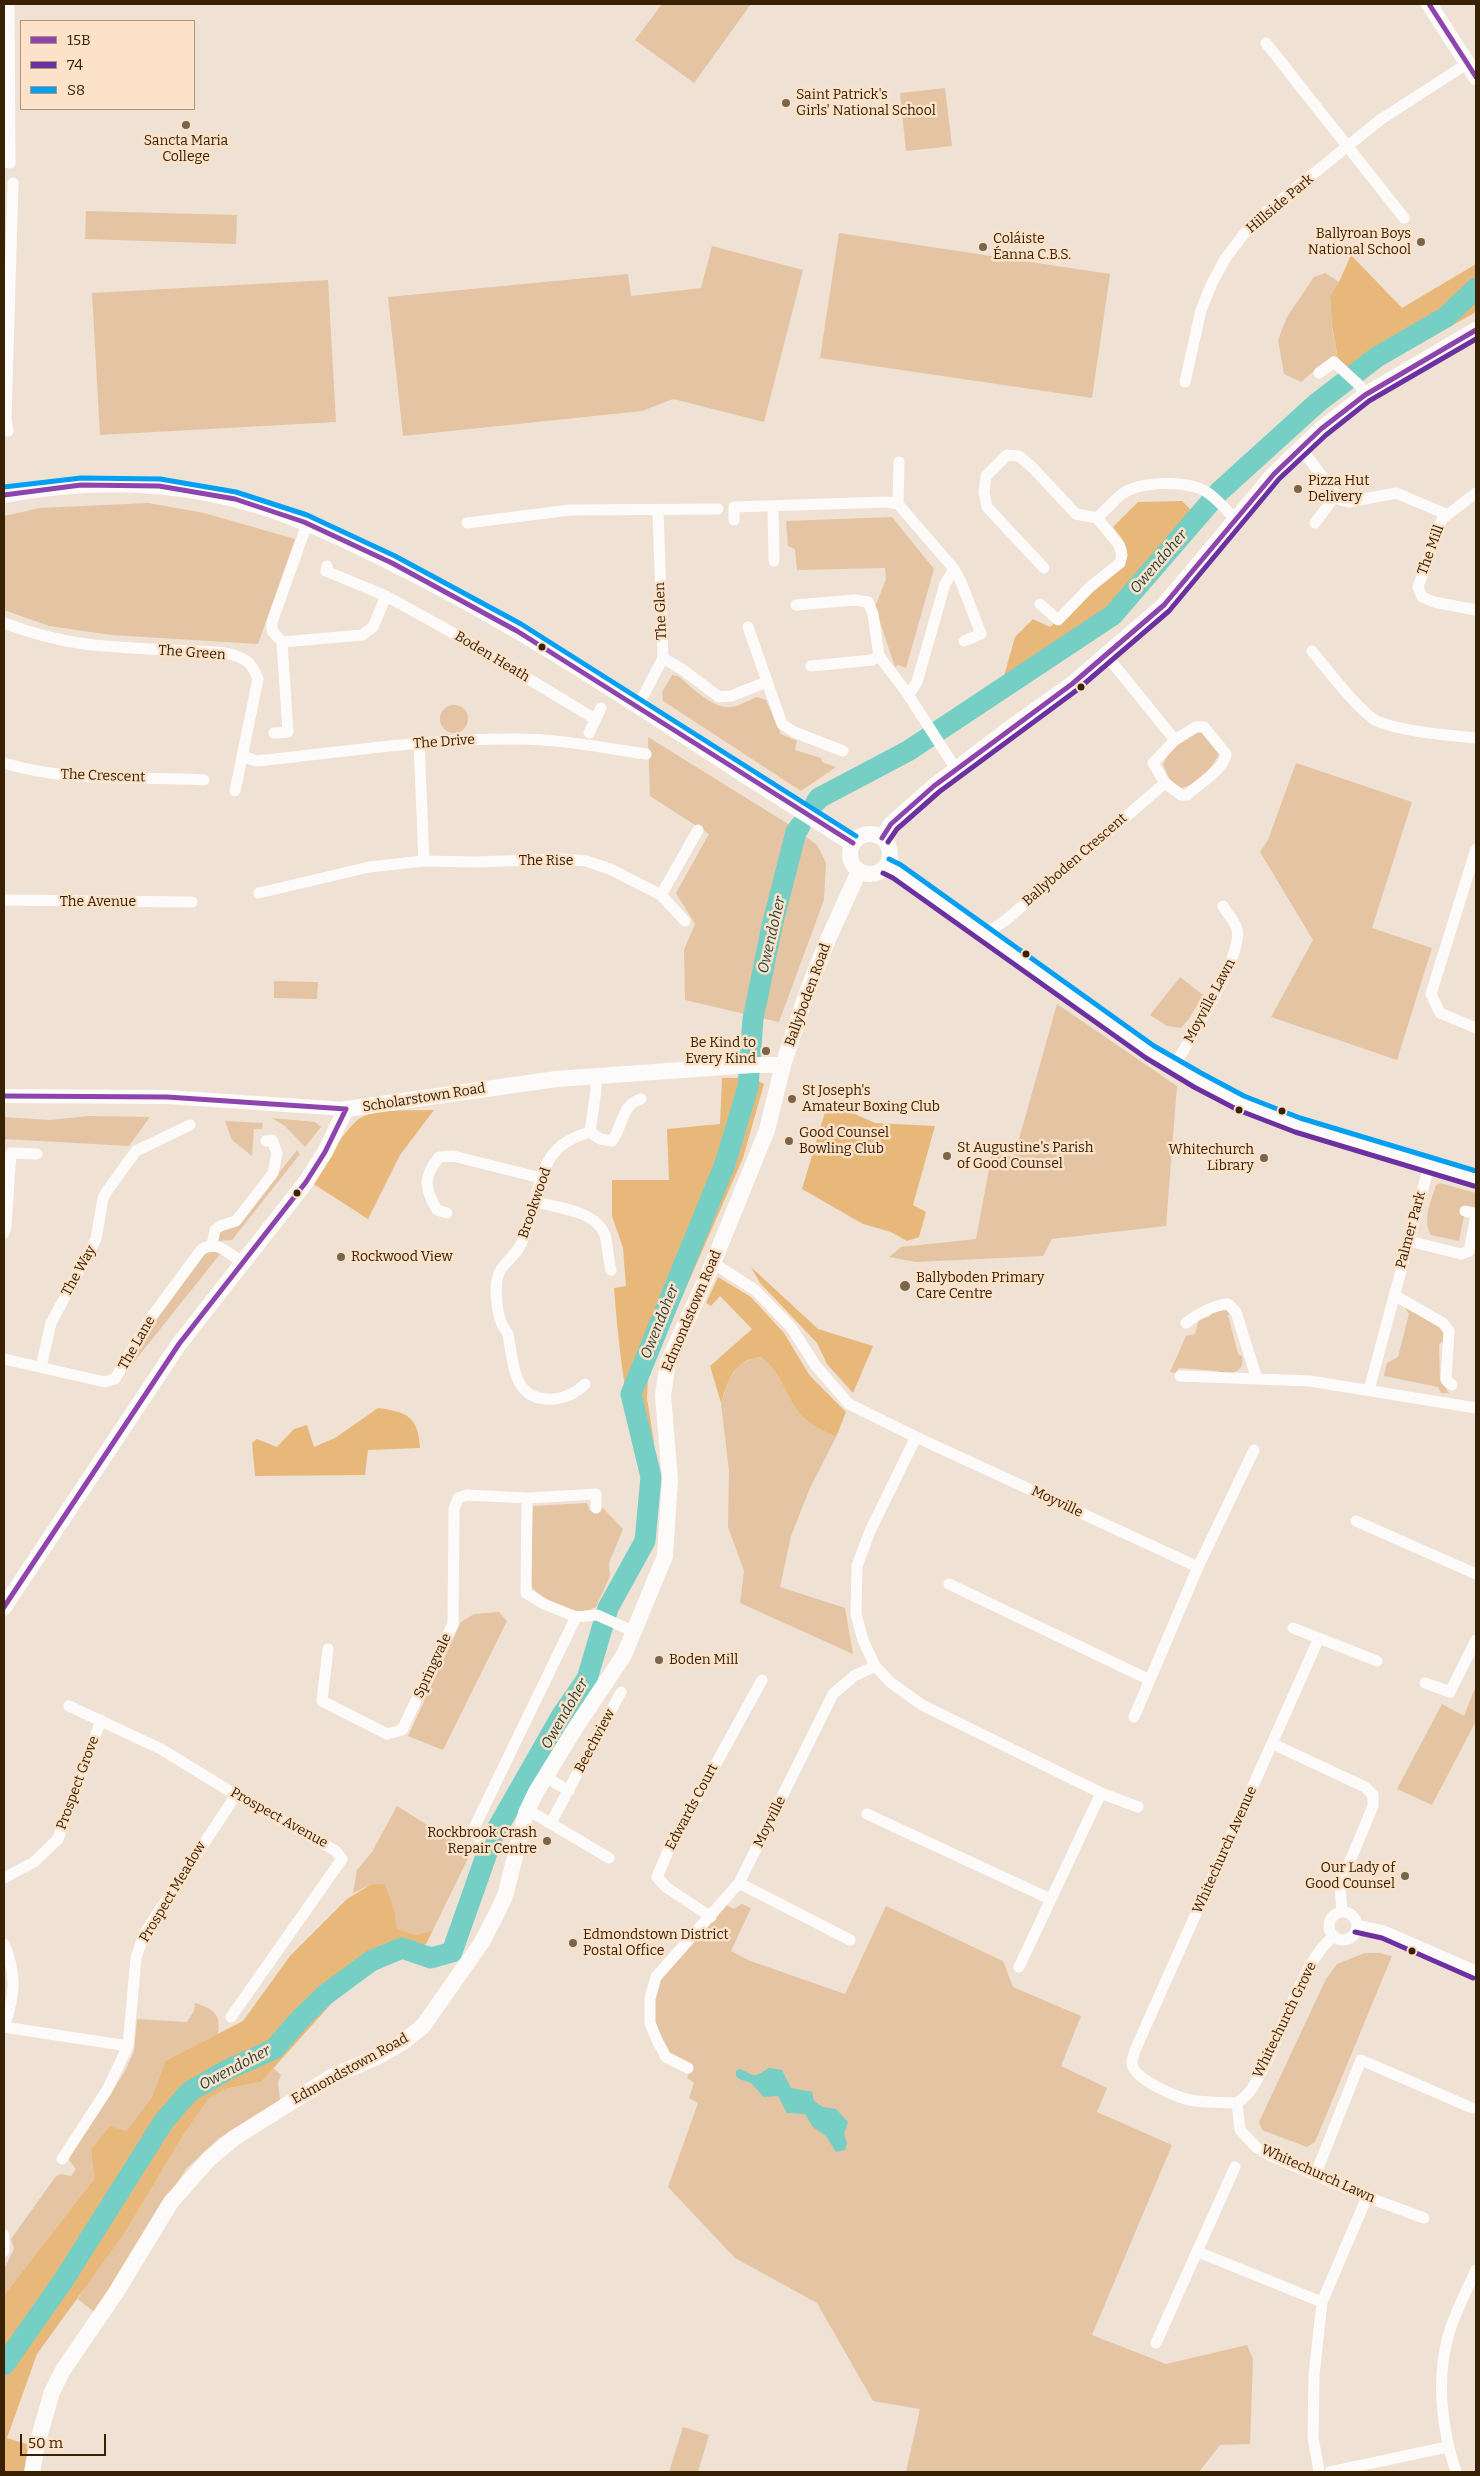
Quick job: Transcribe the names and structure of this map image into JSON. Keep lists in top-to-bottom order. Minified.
{"streets":{"main road":["Ballyboden Road","Scholarstown Road","Edmondstown Road"],"street":["Hillside Park","The Mill","The Glen","The Green","Boden Heath","The Drive","The Crescent","Ballyboden Crescent","The Rise","The Avenue","Moyville Lawn","Brookwood","Palmer Park","The Way","The Lane","Moyville","Springvale","Beechview","Prospect Grove","Edwards Court","Prospect Avenue","Whitechurch Avenue","Prospect Meadow","Whitechurch Grove","Whitechurch Lawn"]},"crossings":[["The Green","The Drive"],["Ballyboden Road","Scholarstown Road"],["Ballyboden Road","Edmondstown Road"],["Scholarstown Road","Edmondstown Road"],["The Way","The Lane"],["Edmondstown Road","Moyville"],["Moyville","Edwards Court"],["Prospect Grove","Prospect Avenue"],["Prospect Avenue","Prospect Meadow"],["Whitechurch Avenue","Whitechurch Grove"],["Whitechurch Avenue","Whitechurch Lawn"],["Whitechurch Grove","Whitechurch Lawn"]],"water":["Owendoher"],"places":["Saint Patrick's Girls' National School","Sancta Maria College","Ballyroan Boys National School","Coláiste Éanna C.B.S.","Pizza Hut Delivery","Be Kind to Every Kind","St Joseph's Amateur Boxing Club","Good Counsel Bowling Club","St Augustine's Parish of Good Counsel","Whitechurch Library","Rockwood View","Ballyboden Primary Care Centre","Boden Mill","Rockbrook Crash Repair Centre","Our Lady of Good Counsel","Edmondstown District Postal Office"],"lines":["transit line 15B","transit line 74","transit line S8"],"legend":["15B","74","S8"],"scale_bar":"50 m"}
